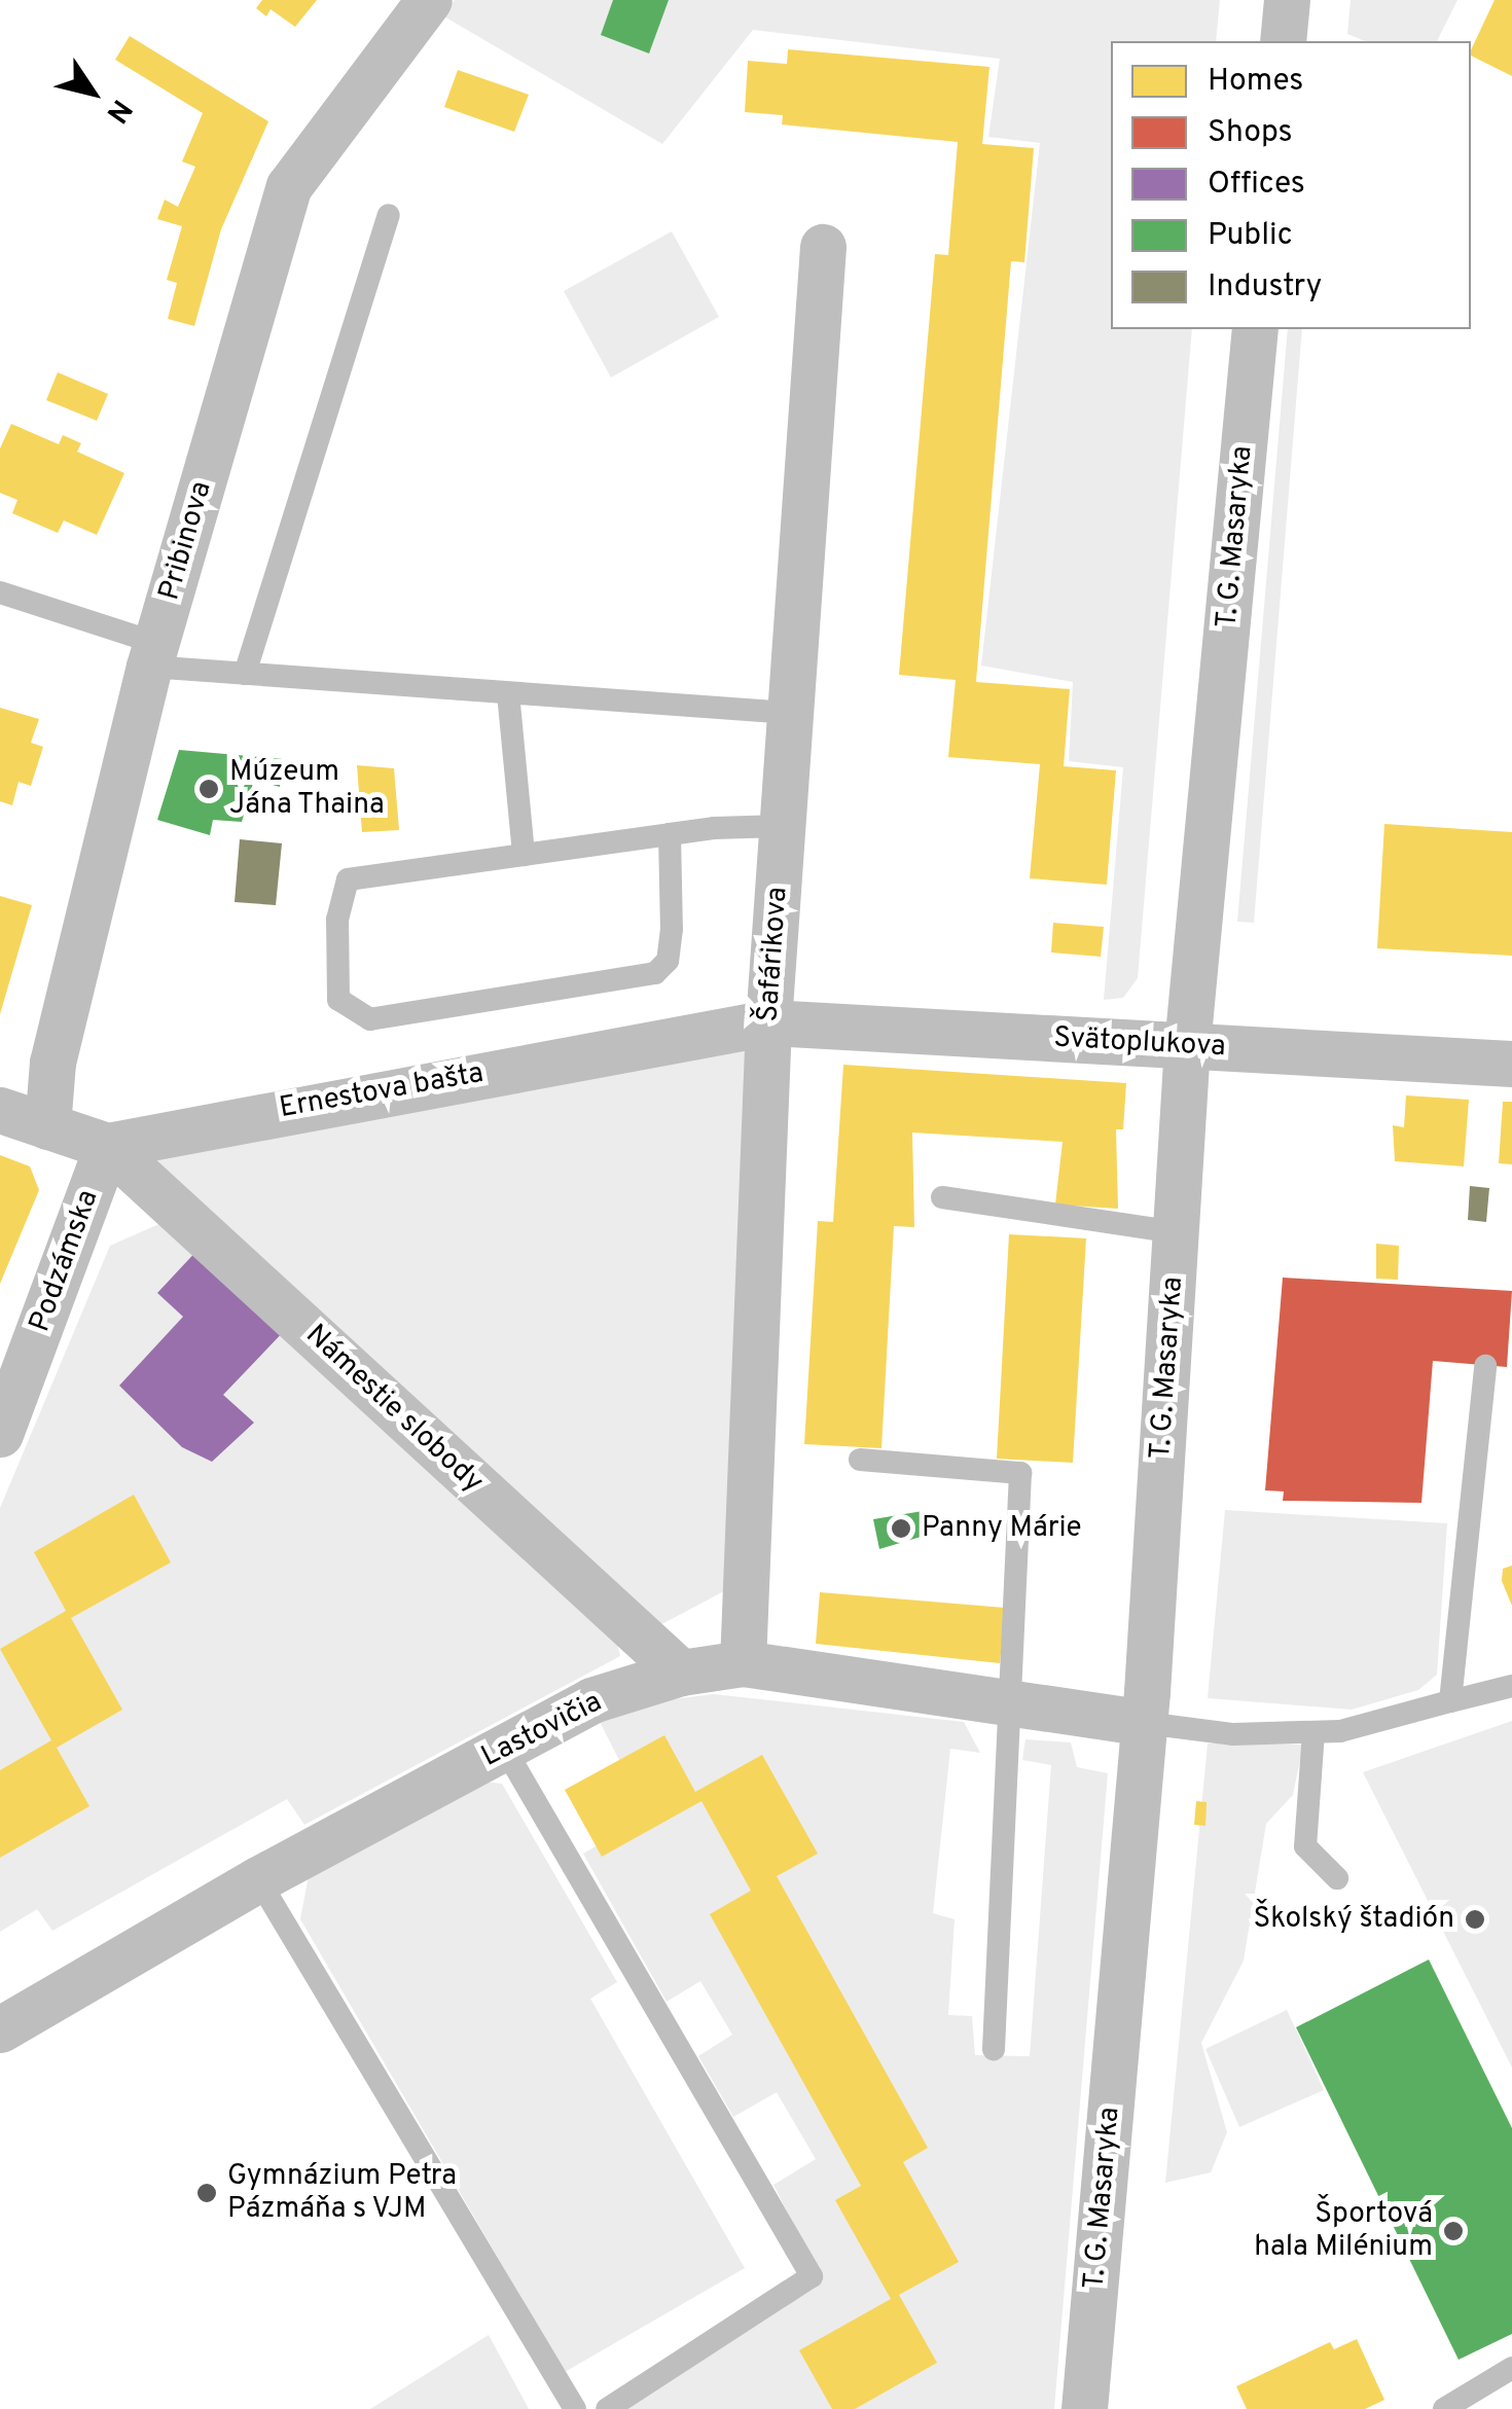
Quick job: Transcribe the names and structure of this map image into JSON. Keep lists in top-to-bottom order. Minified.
{"streets":{"street":["T. G. Masaryka","Pribinova","Šafárikova","Svätoplukova","Ernestova bašta","Podzámska","Námestie slobody","Lastovičia"]},"crossings":[["T. G. Masaryka","Svätoplukova"],["T. G. Masaryka","Lastovičia"],["Pribinova","Ernestova bašta"],["Šafárikova","Svätoplukova"],["Šafárikova","Ernestova bašta"],["Šafárikova","Lastovičia"],["Svätoplukova","Ernestova bašta"],["Ernestova bašta","Podzámska"],["Ernestova bašta","Námestie slobody"],["Podzámska","Námestie slobody"],["Námestie slobody","Lastovičia"]],"places":["Múzeum Jána Thaina","Panny Márie","Školský štadión","Gymnázium Petra Pázmáňa s VJM","Športová hala Milénium"],"legend":["Homes","Shops","Offices","Public","Industry"],"north":"bottom right"}
